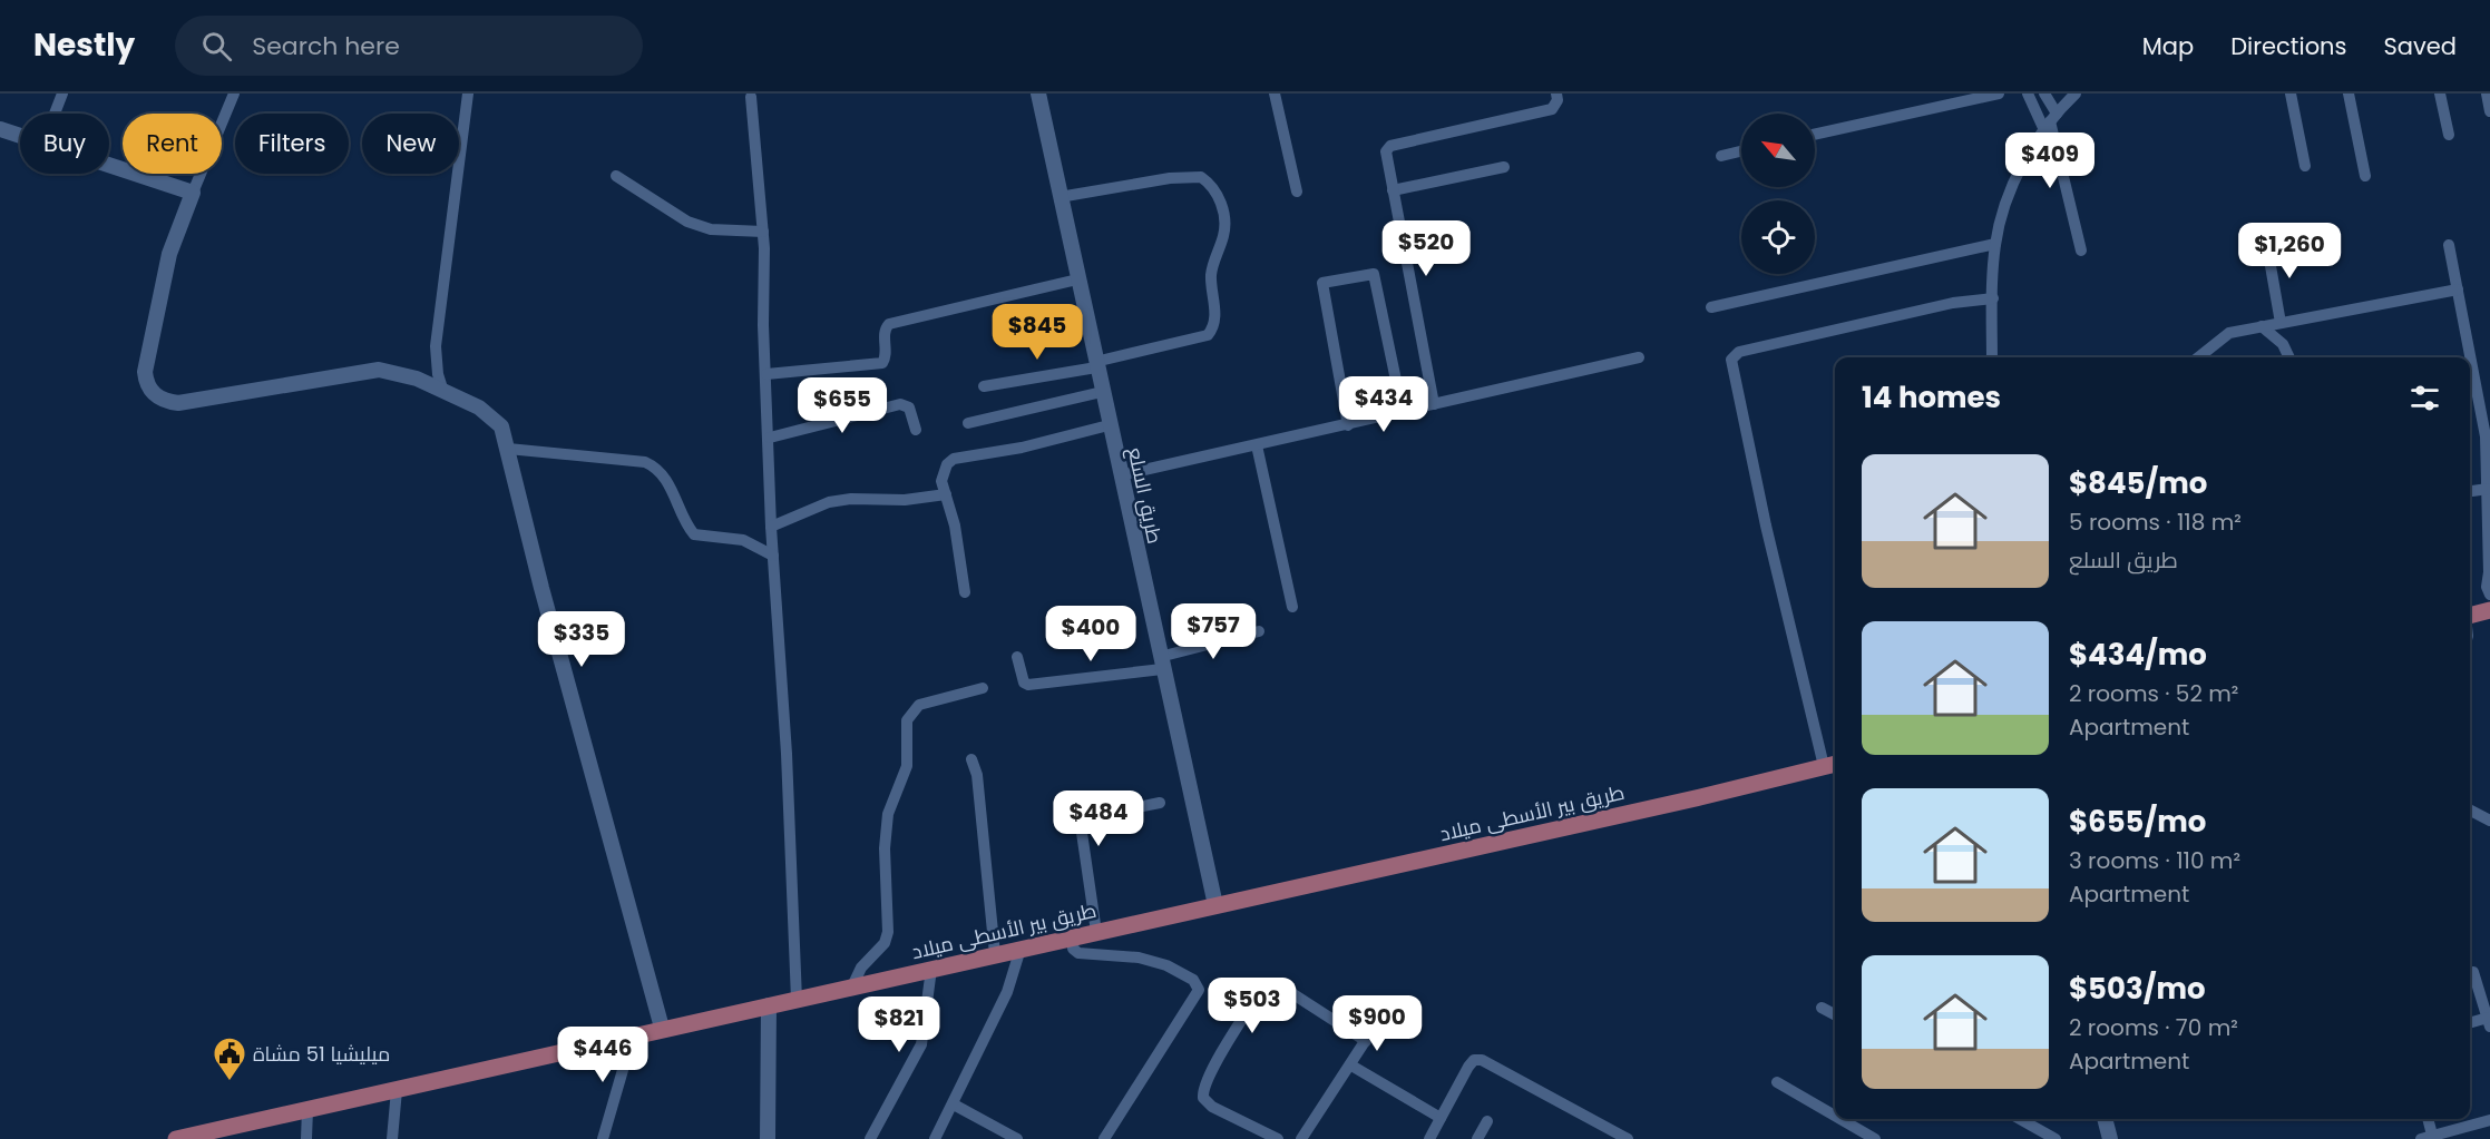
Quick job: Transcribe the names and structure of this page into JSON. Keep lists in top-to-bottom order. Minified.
{"streets":{"main road":["طريق بير الأسطى ميلاد"],"street":["طريق السلع"]},"crossings":[["طريق السلع","طريق بير الأسطى ميلاد"]],"places":{"public building":["ميليشيا 51 مشاة"]},"north":"top left","page":{"header":"Nestly","search":"Search here","nav":["Map","Directions","Saved"],"chip":["Buy","Rent","Filters","New"],"price":["$409","$520","$1,260","$845","$434","$655","$757","$400","$335","$484","$503","$900","$821","$446"],"heading":"14 homes","list":[{"name":"$845/mo","note":"5 rooms · 118 m² · طريق السلع"},{"name":"$434/mo","note":"2 rooms · 52 m² · Apartment"},{"name":"$655/mo","note":"3 rooms · 110 m² · Apartment"},{"name":"$503/mo","note":"2 rooms · 70 m² · Apartment"}]}}
